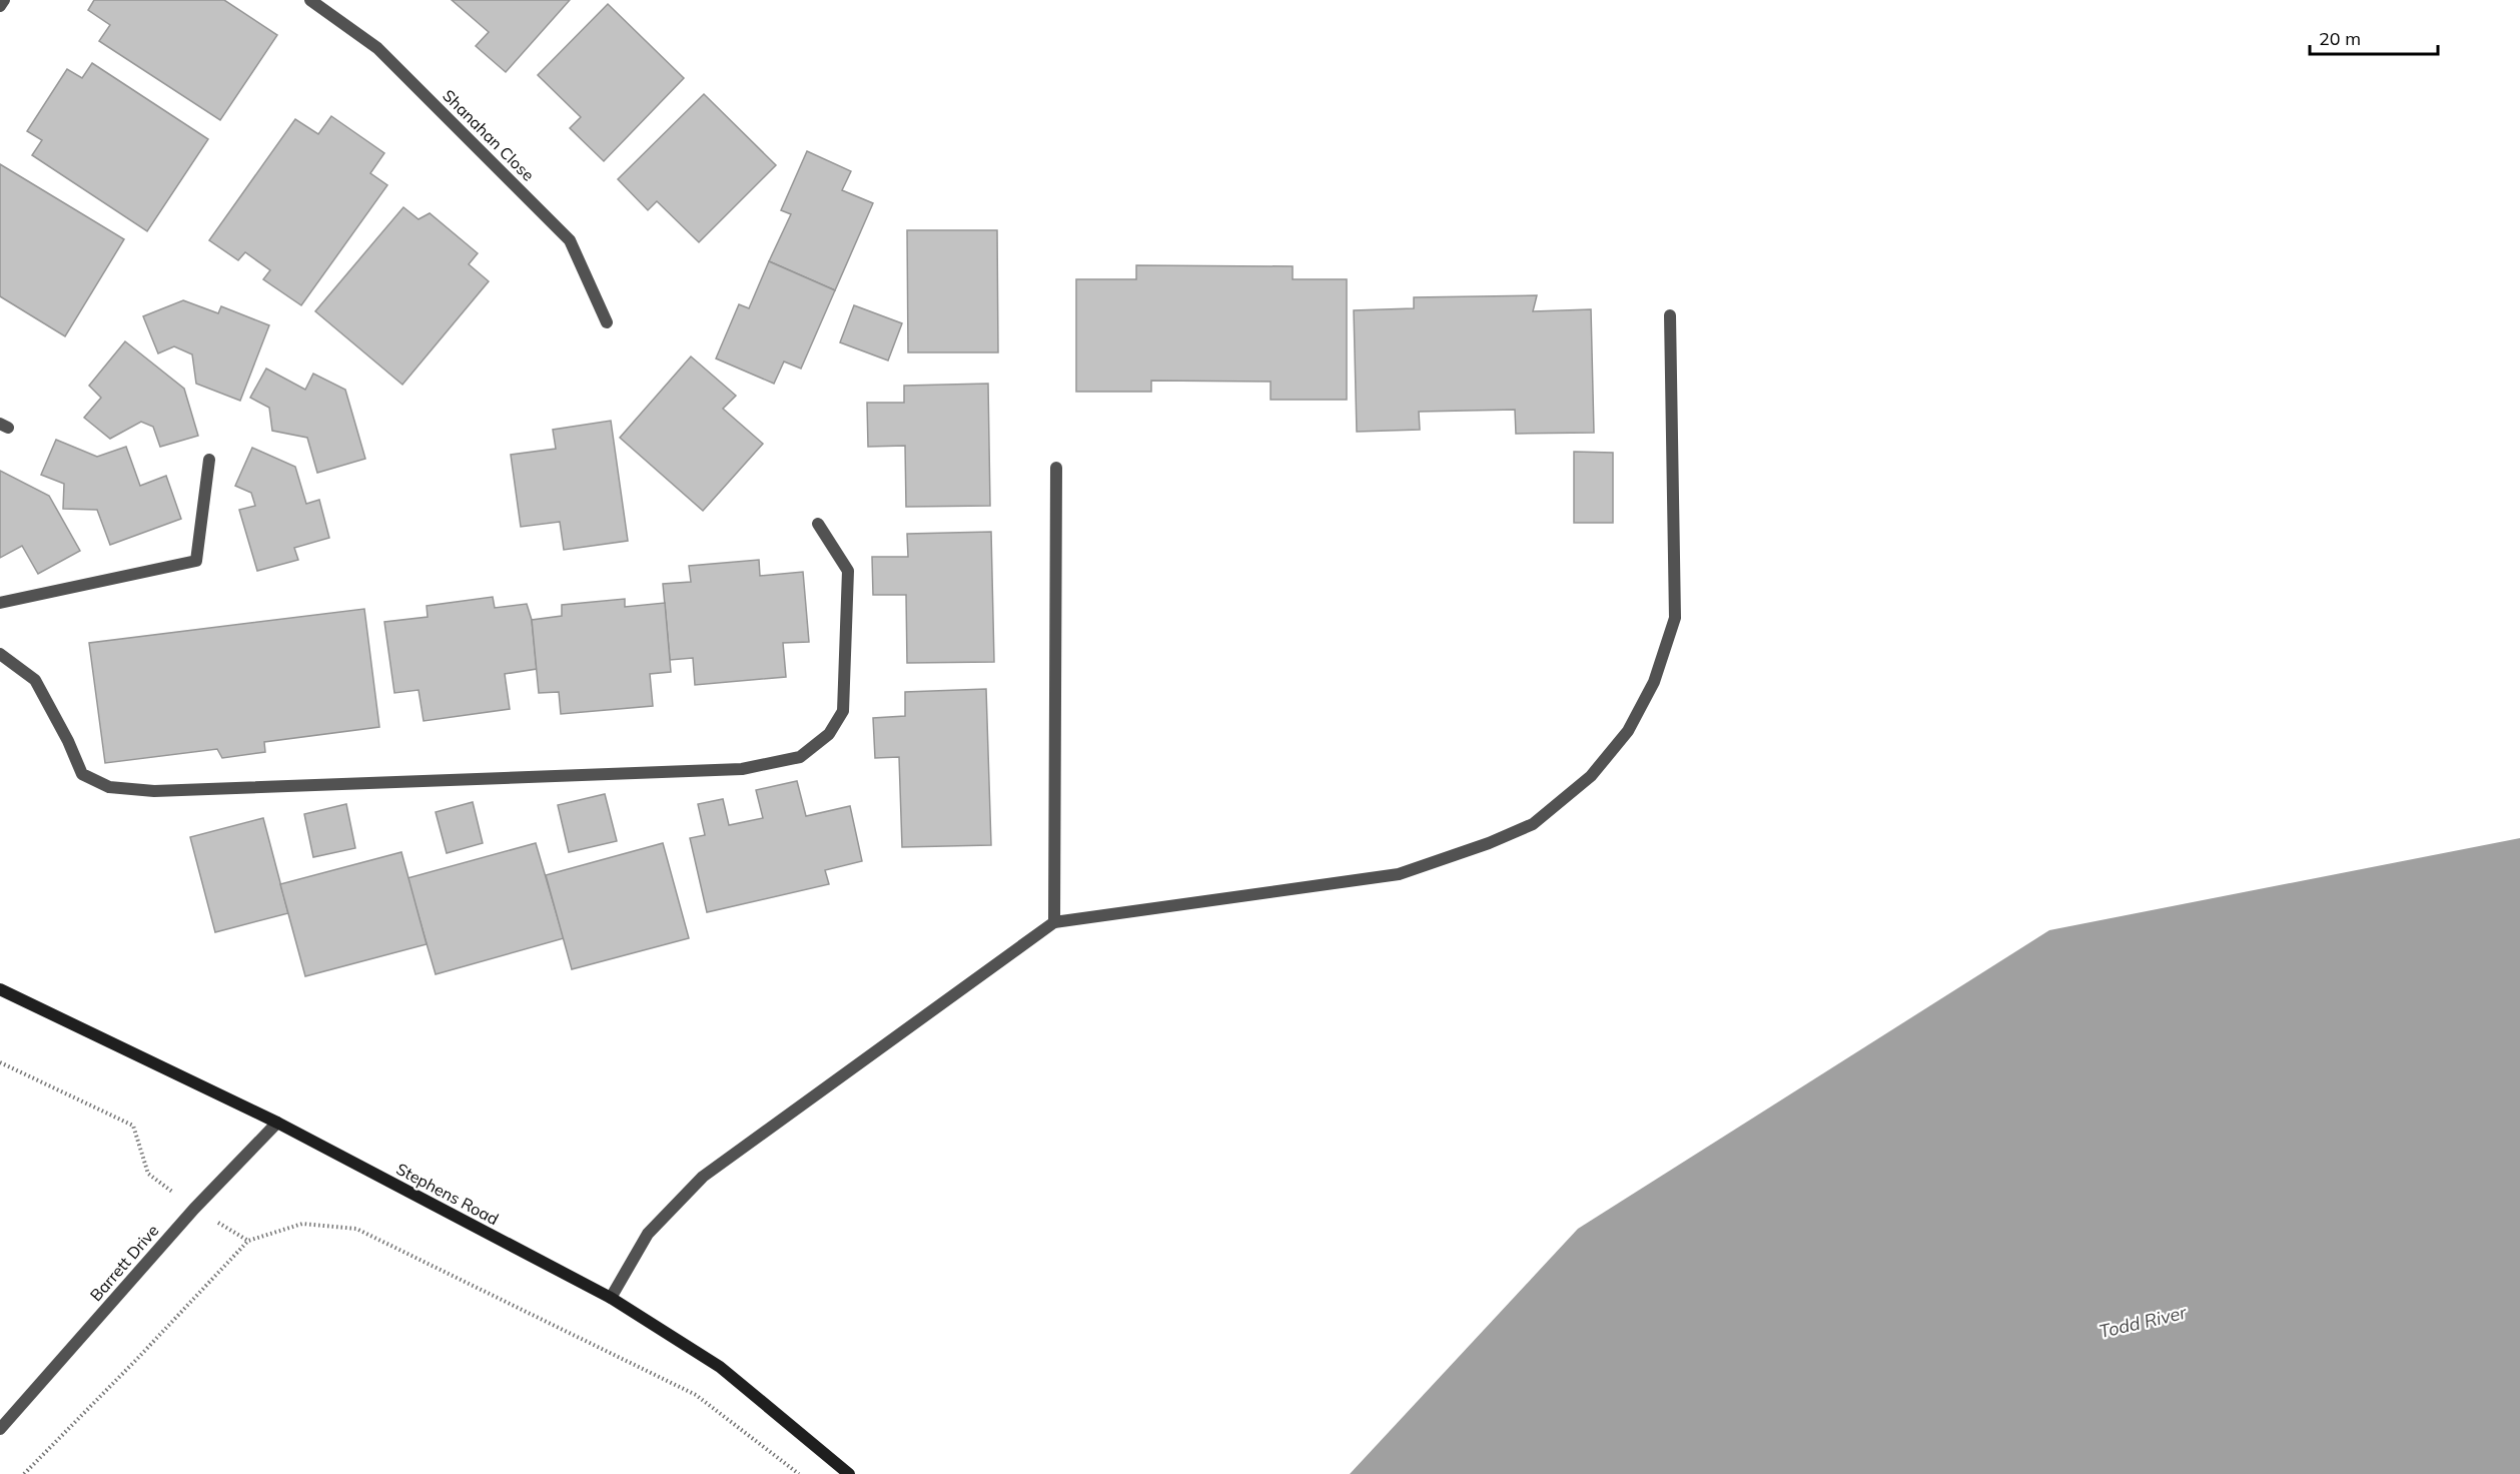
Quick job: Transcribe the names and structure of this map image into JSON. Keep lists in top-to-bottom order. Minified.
{"streets":{"street":["Shanahan Close","Stephens Road","Barrett Drive"]},"crossings":[["Stephens Road","Barrett Drive"]],"water":["Todd River"],"scale_bar":"20 m"}
